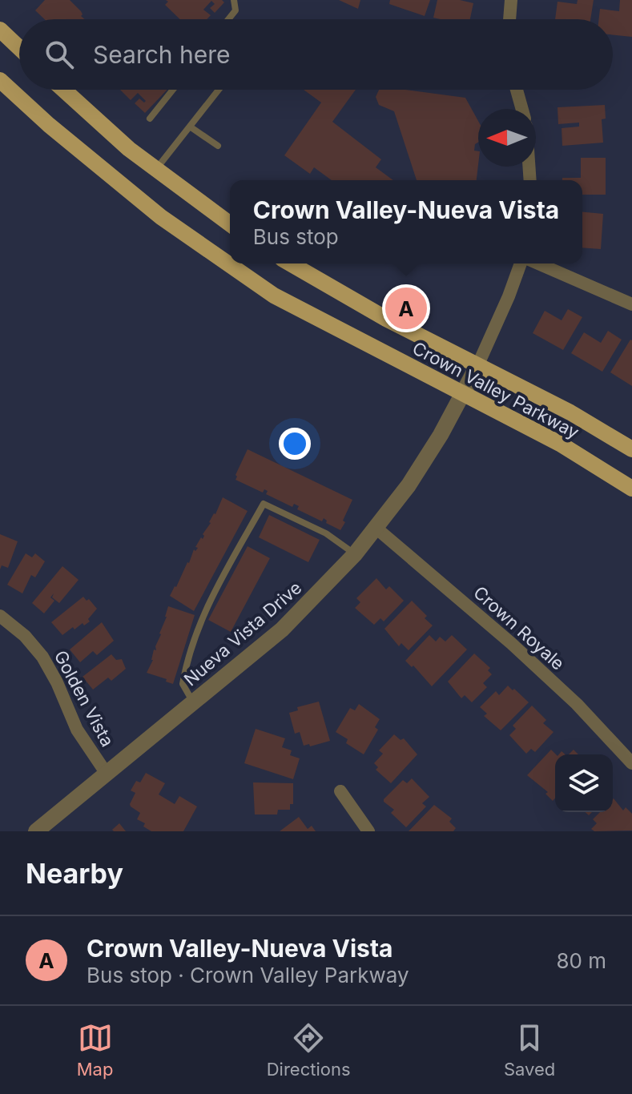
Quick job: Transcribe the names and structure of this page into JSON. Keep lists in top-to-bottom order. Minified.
{"streets":{"main road":["Crown Valley Parkway"],"street":["Crown Royale","Nueva Vista Drive","Golden Vista"]},"crossings":[["Crown Valley Parkway","Nueva Vista Drive"],["Crown Royale","Nueva Vista Drive"],["Nueva Vista Drive","Golden Vista"]],"north":"left","page":{"search":"Search here","popup":["Crown Valley-Nueva Vista","Bus stop"],"pins":"A","heading":"Nearby","list":[{"mark":"A","name":"Crown Valley-Nueva Vista","note":"Bus stop · Crown Valley Parkway","value":"80 m"}],"nav":["Map","Directions","Saved"]}}
